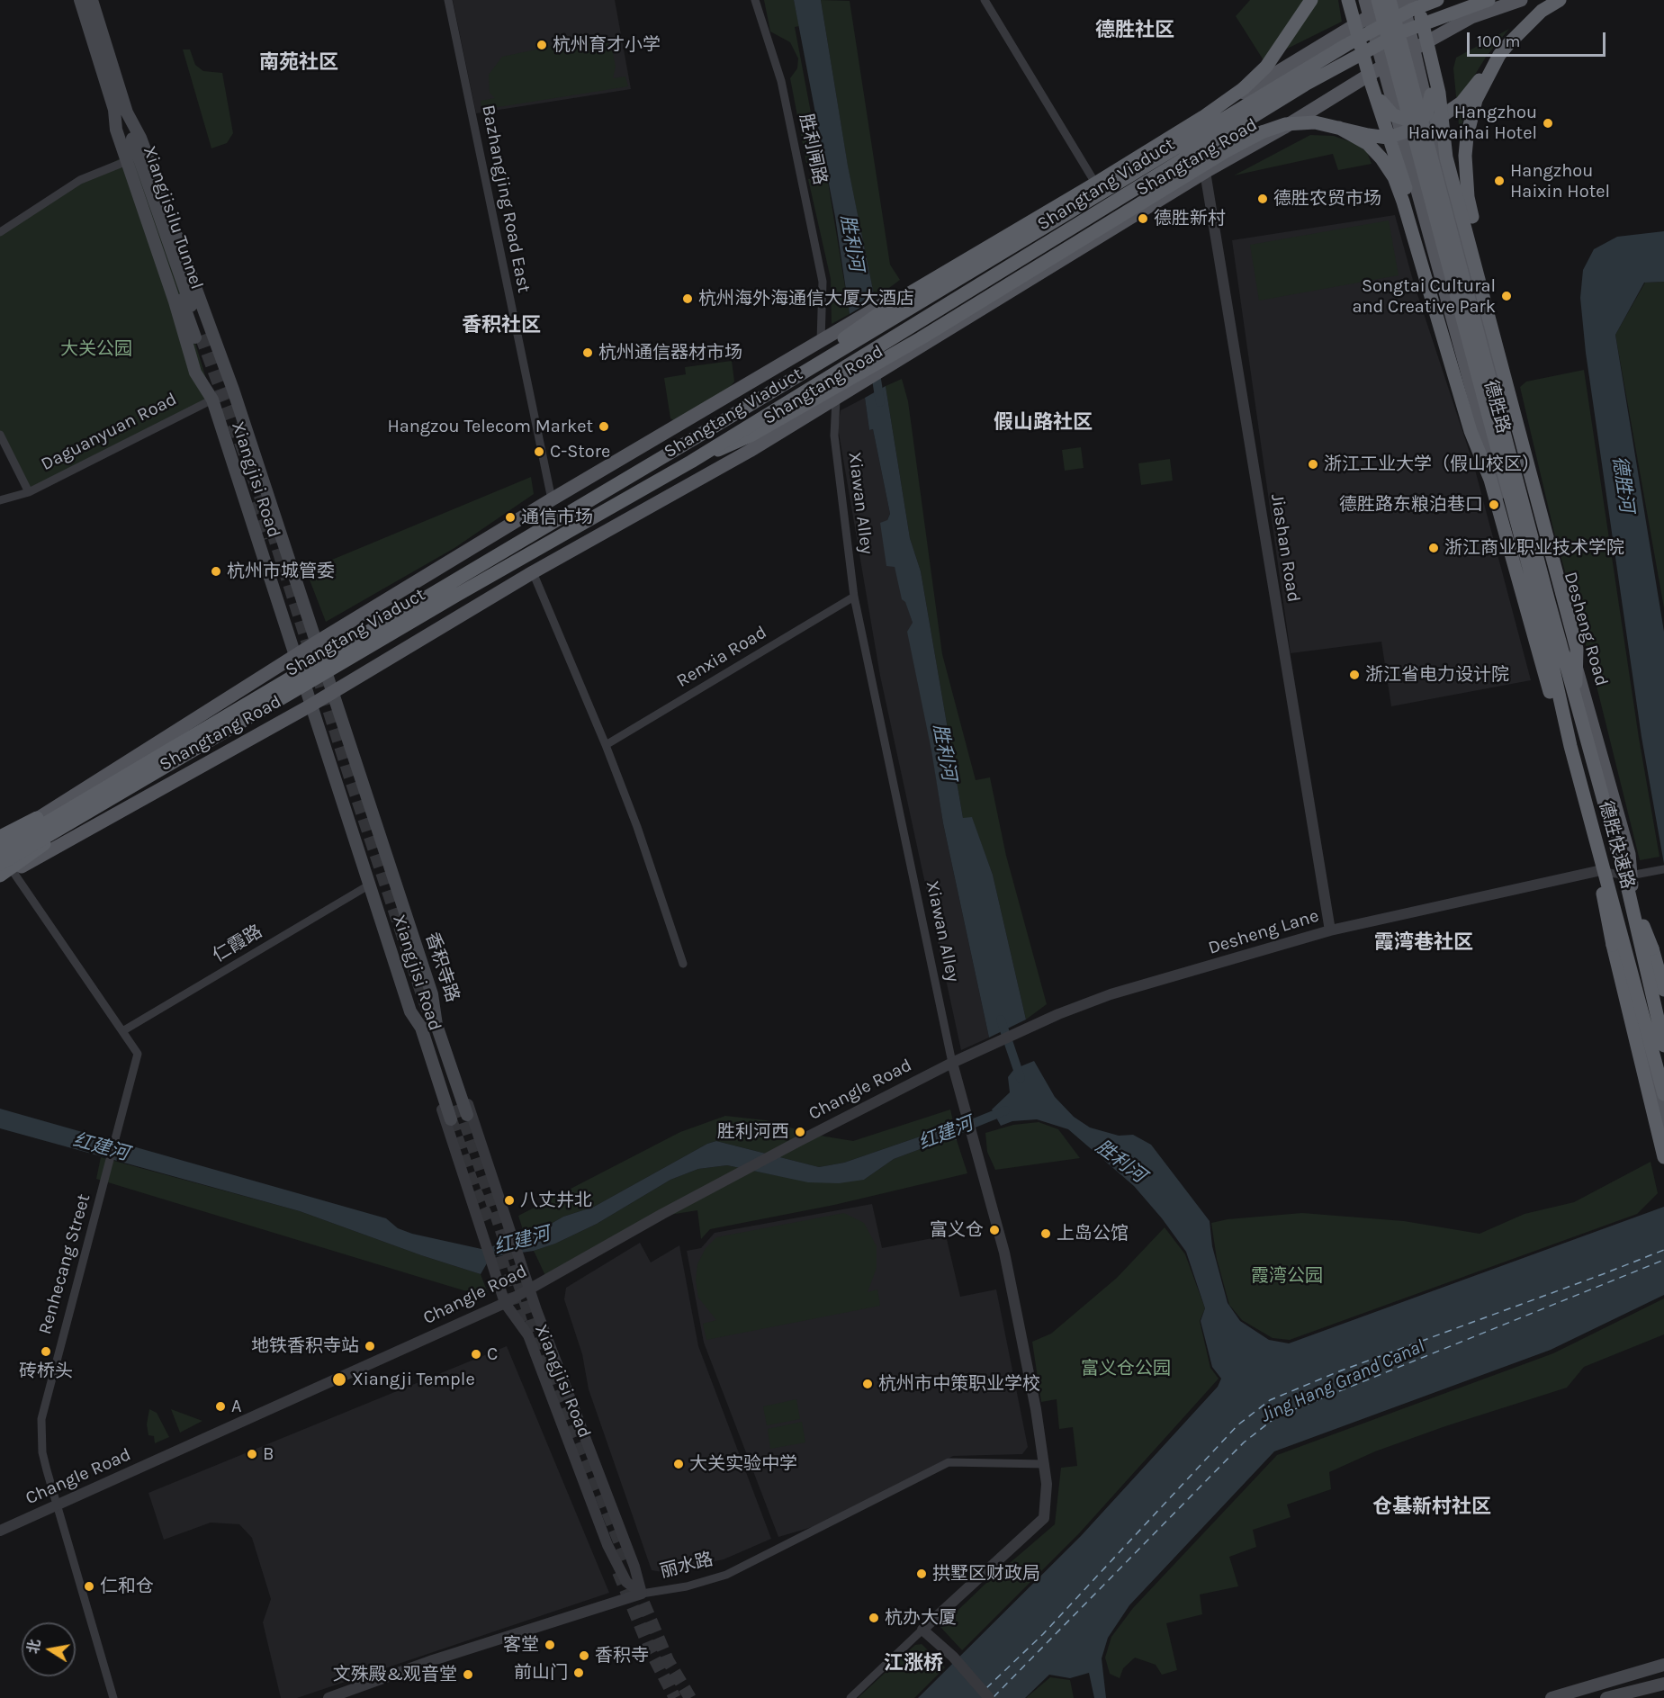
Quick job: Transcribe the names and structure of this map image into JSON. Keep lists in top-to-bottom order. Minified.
{"streets":{"highway":["Shangtang Viaduct","德胜快速路"],"main road":["Shangtang Road","Xiangjisilu Tunnel","德胜路","Xiangjisi Road","Desheng Road","香积寺路"],"street":["胜利闸路","Bazhangjing Road East","Daguanyuan Road","Xiawan Alley","Jiashan Road","Renxia Road","Desheng Lane","仁霞路","Changle Road","Renhecang Street","丽水路"]},"crossings":[["胜利闸路","Shangtang Road"],["Shangtang Road","Bazhangjing Road East"],["Shangtang Road","德胜路"],["Shangtang Road","Xiangjisi Road"],["Shangtang Road","Xiawan Alley"],["Shangtang Road","Jiashan Road"],["Shangtang Road","Desheng Road"],["Shangtang Road","德胜快速路"],["Shangtang Road","香积寺路"],["Shangtang Road","Renhecang Street"],["Xiangjisilu Tunnel","Xiangjisi Road"],["德胜路","Desheng Lane"],["Daguanyuan Road","Xiangjisi Road"],["Xiangjisi Road","仁霞路"],["Xiangjisi Road","香积寺路"],["Xiangjisi Road","Changle Road"],["Xiangjisi Road","丽水路"],["Xiawan Alley","Renxia Road"],["Xiawan Alley","Desheng Lane"],["Xiawan Alley","Changle Road"],["Xiawan Alley","丽水路"],["Jiashan Road","Desheng Lane"],["Desheng Road","德胜快速路"],["Desheng Lane","Changle Road"],["仁霞路","Renhecang Street"],["Changle Road","Renhecang Street"]],"districts":["德胜社区","南苑社区","香积社区","假山路社区","霞湾巷社区","仓基新村社区","江涨桥"],"water":["胜利河","德胜河","红建河","Jing Hang Grand Canal"],"parks":["大关公园","霞湾公园","富义仓公园"],"places":["杭州育才小学","Hangzhou Haiwaihai Hotel","Hangzhou Haixin Hotel","德胜农贸市场","德胜新村","Songtai Cultural and Creative Park","杭州海外海通信大厦大酒店","杭州通信器材市场","Hangzou Telecom Market","C-Store","浙江工业大学（假山校区）","德胜路东粮泊巷口","通信市场","浙江商业职业技术学院","杭州市城管委","浙江省电力设计院","胜利河西","八丈井北","富义仓","上岛公馆","地铁香积寺站","砖桥头","C","Xiangji Temple","杭州市中策职业学校","A","B","大关实验中学","拱墅区财政局","仁和仓","杭办大厦","客堂","香积寺","前山门","文殊殿&观音堂"],"scale_bar":"100 m","north":"left"}
